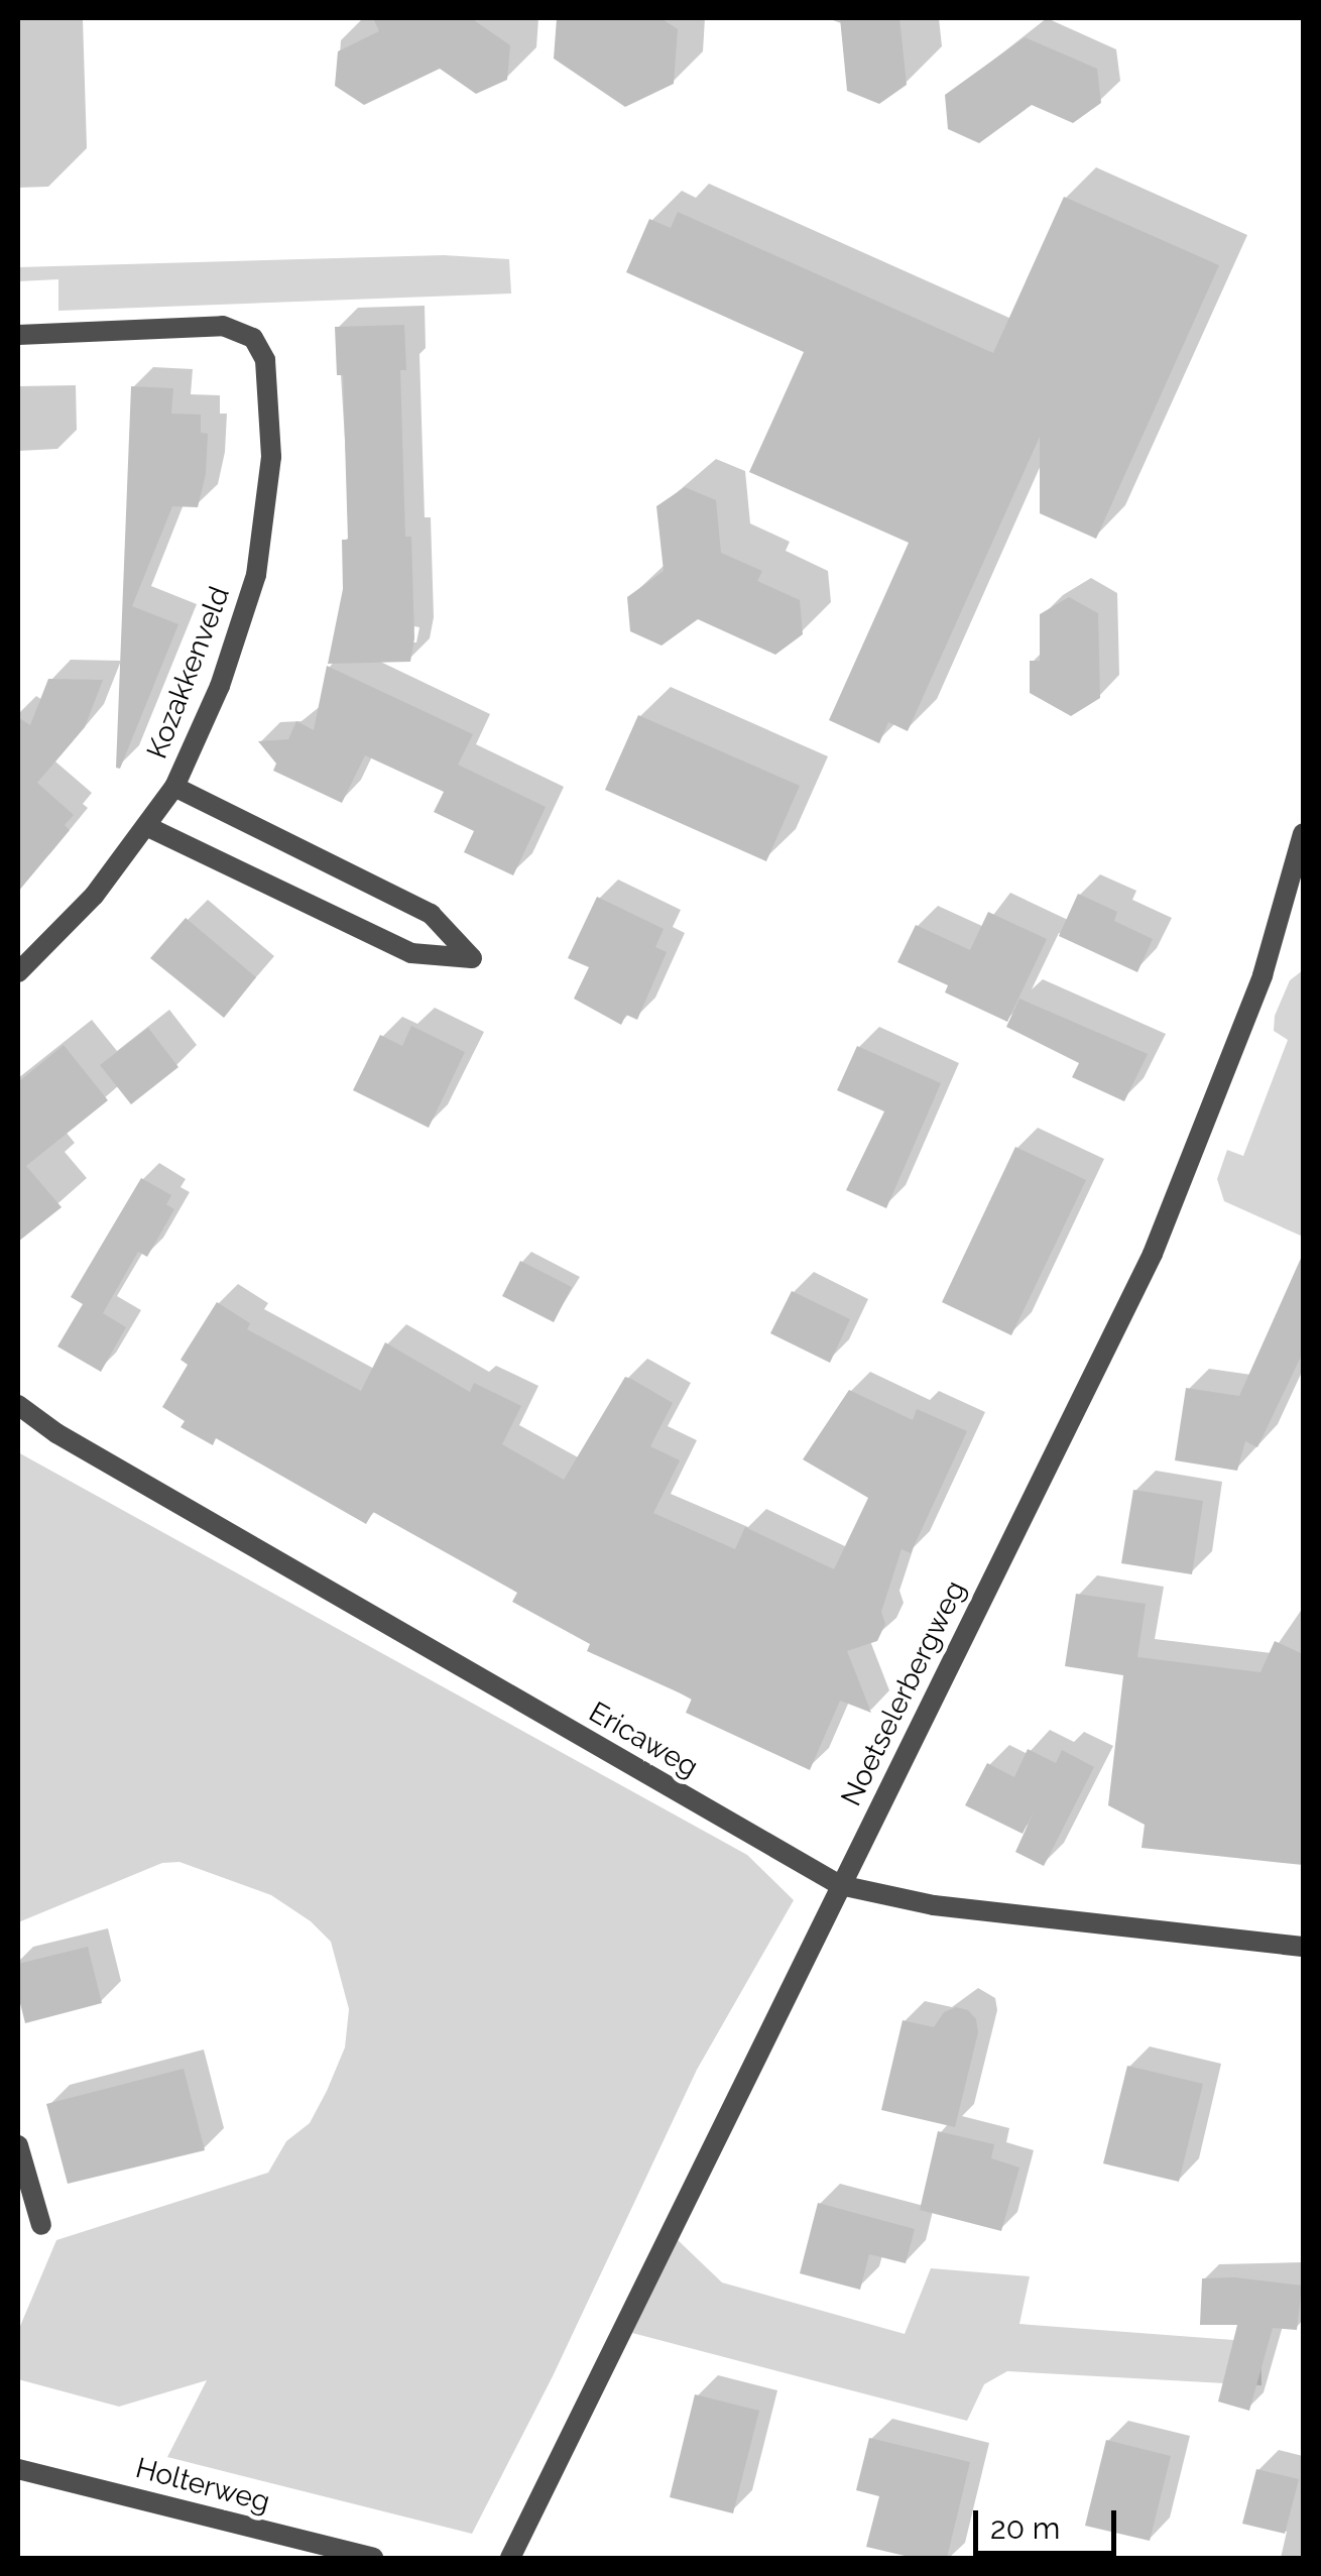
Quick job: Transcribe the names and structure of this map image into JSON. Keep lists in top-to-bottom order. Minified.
{"streets":{"street":["Kozakkenveld","Noetselerbergweg","Ericaweg","Holterweg"]},"crossings":[["Noetselerbergweg","Ericaweg"]],"scale_bar":"20 m"}
